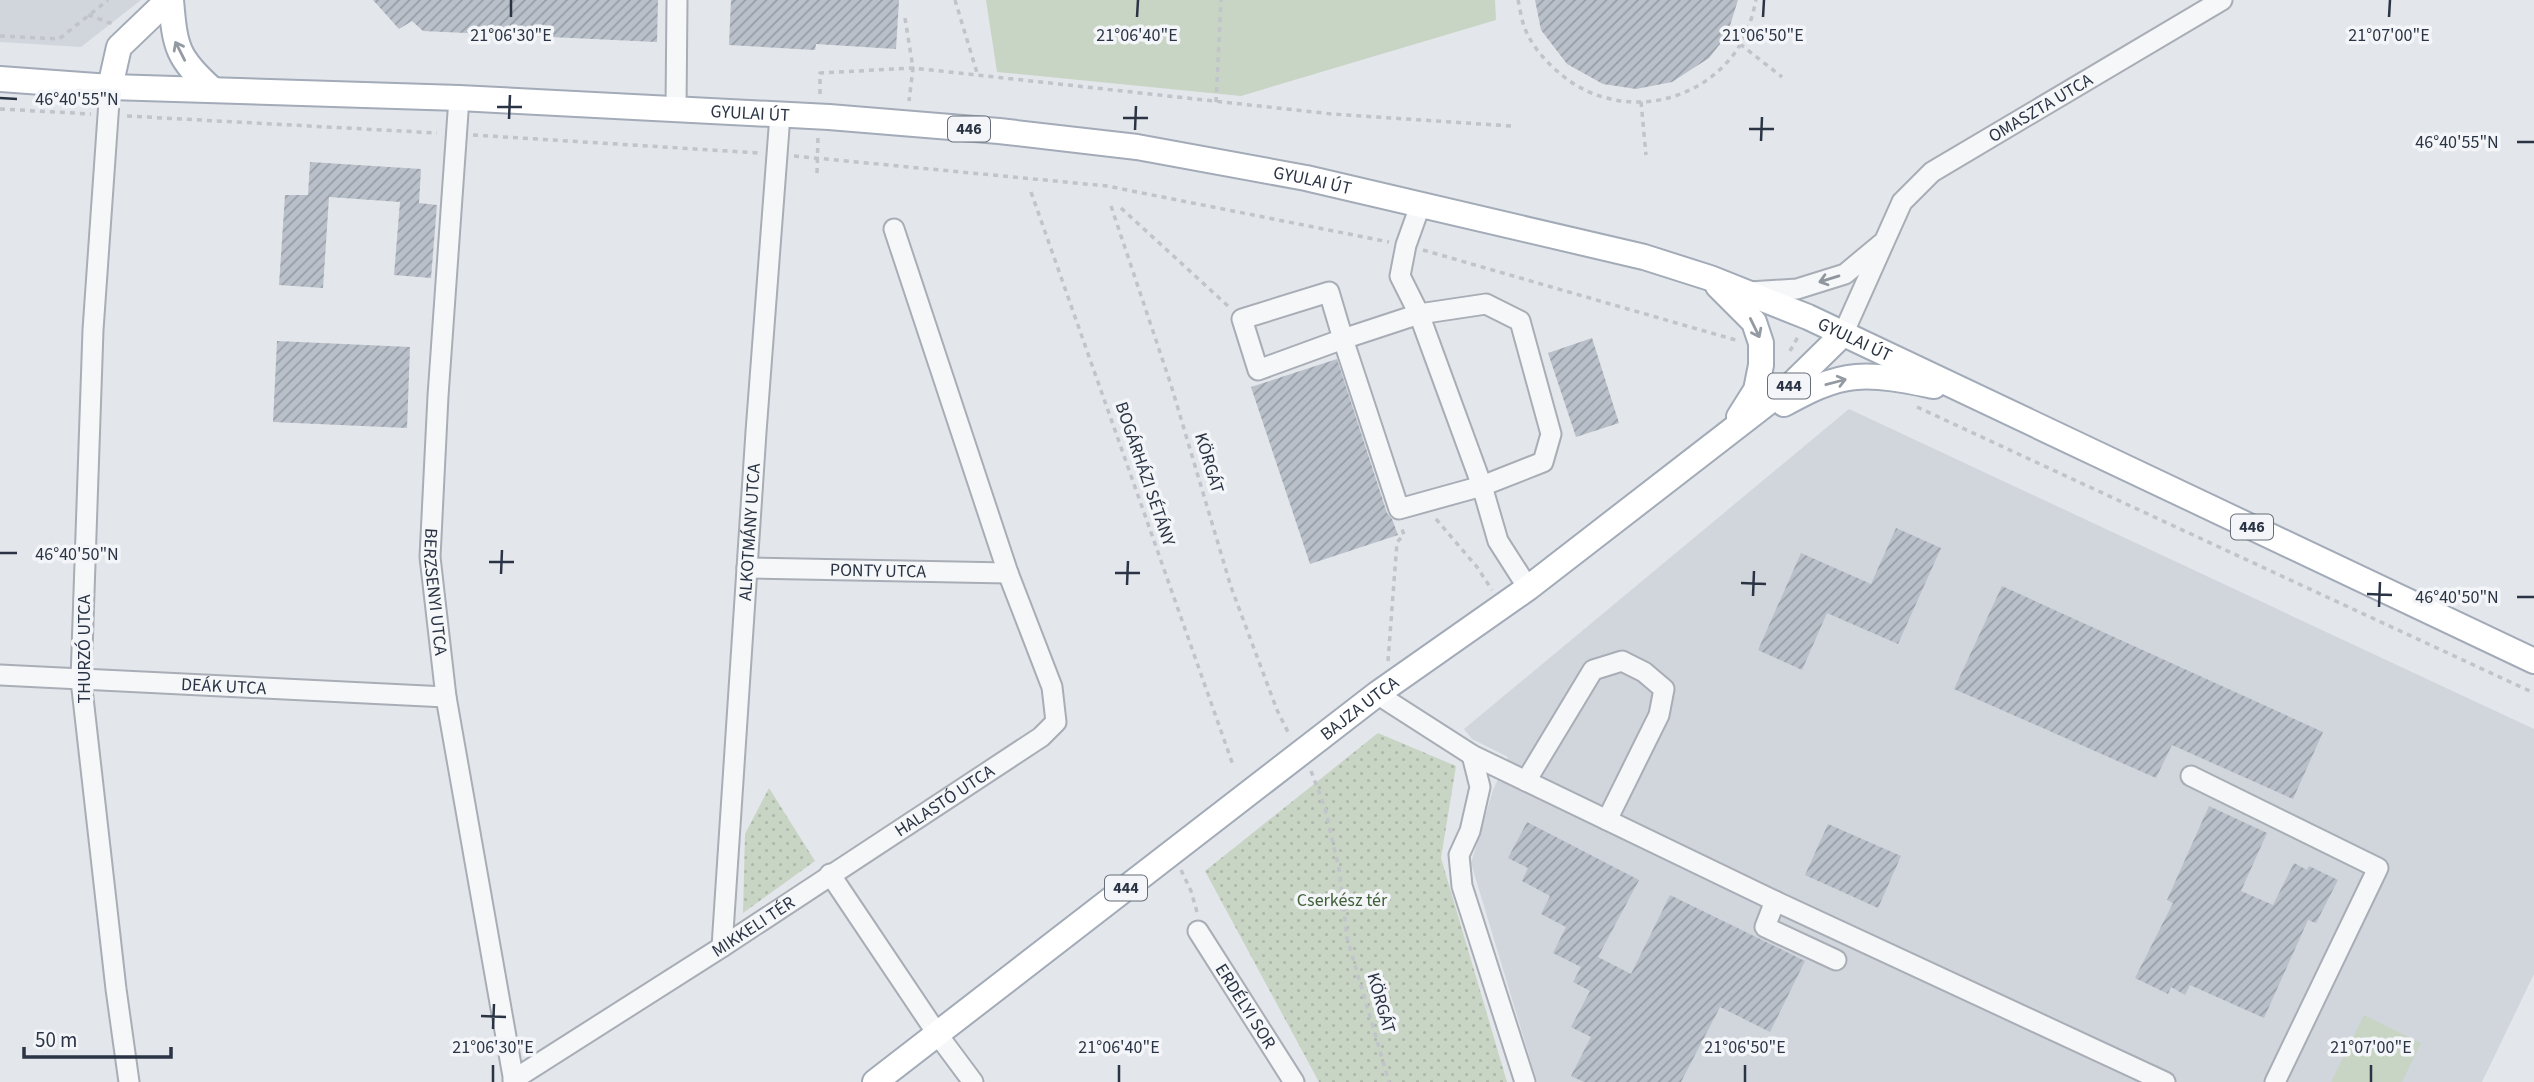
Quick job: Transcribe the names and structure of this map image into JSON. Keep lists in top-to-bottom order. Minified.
{"streets":{"main road":["GYULAI ÚT","446","444","BAJZA UTCA"],"street":["OMASZTA UTCA","ALKOTMÁNY UTCA","PONTY UTCA","BERZSENYI UTCA","THURZÓ UTCA","DEÁK UTCA","HALASTÓ UTCA","MIKKELI TÉR","ERDÉLYI SOR"],"path":["KÖRGÁT","BOGÁRHÁZI SÉTÁNY"]},"crossings":[["OMASZTA UTCA","GYULAI ÚT"],["OMASZTA UTCA","BAJZA UTCA"],["GYULAI ÚT","ALKOTMÁNY UTCA"],["GYULAI ÚT","BERZSENYI UTCA"],["GYULAI ÚT","THURZÓ UTCA"],["GYULAI ÚT","BAJZA UTCA"],["ALKOTMÁNY UTCA","PONTY UTCA"],["ALKOTMÁNY UTCA","MIKKELI TÉR"],["PONTY UTCA","HALASTÓ UTCA"],["BERZSENYI UTCA","DEÁK UTCA"],["BERZSENYI UTCA","MIKKELI TÉR"],["THURZÓ UTCA","DEÁK UTCA"],["HALASTÓ UTCA","MIKKELI TÉR"]],"parks":["Cserkész tér"],"scale_bar":"50 m","coordinates":["21°06'30\"E","21°06'40\"E","21°06'50\"E","21°07'00\"E","46°40'55\"N","46°40'50\"N"]}
